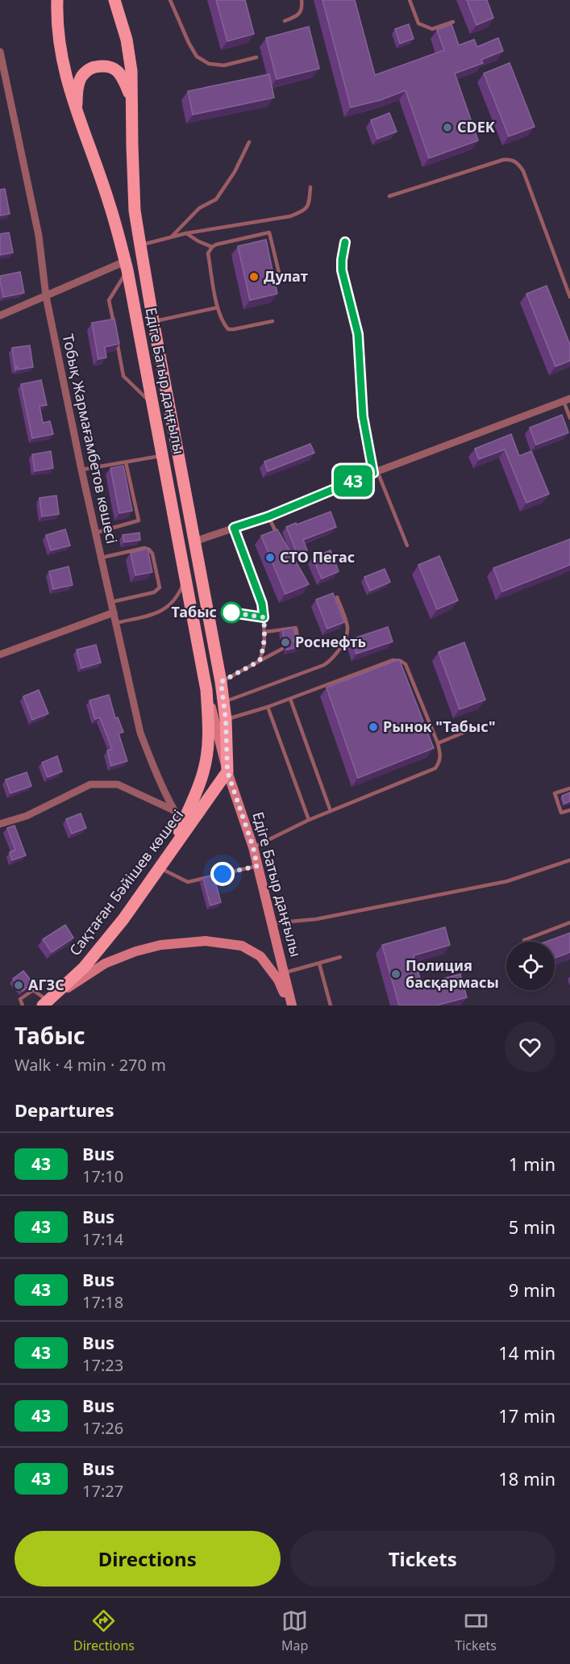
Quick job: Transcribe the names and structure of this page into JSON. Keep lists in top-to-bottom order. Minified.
{"streets":{"main road":["Едіге Батыр даңғылы","Сақтаған Бәйішев көшесі"],"street":["Тобық Жармағамбетов көшесі"]},"crossings":[["Едіге Батыр даңғылы","Сақтаған Бәйішев көшесі"]],"places":["CDEK","Дулат","СТО Пегас","Табыс","Роснефть","Рынок \"Табыс\"","Полиция басқармасы","АГЗС"],"lines":["bus line 43"],"page":{"on_map":"43","heading":[["Табыс","Walk · 4 min · 270 m"],"Departures"],"list":[{"mark":"43","name":"Bus","note":"17:10","value":"1 min"},{"mark":"43","name":"Bus","note":"17:14","value":"5 min"},{"mark":"43","name":"Bus","note":"17:18","value":"9 min"},{"mark":"43","name":"Bus","note":"17:23","value":"14 min"},{"mark":"43","name":"Bus","note":"17:26","value":"17 min"},{"mark":"43","name":"Bus","note":"17:27","value":"18 min"}],"buttons":["Directions","Tickets"],"tabs":["Directions","Map","Tickets"]}}
